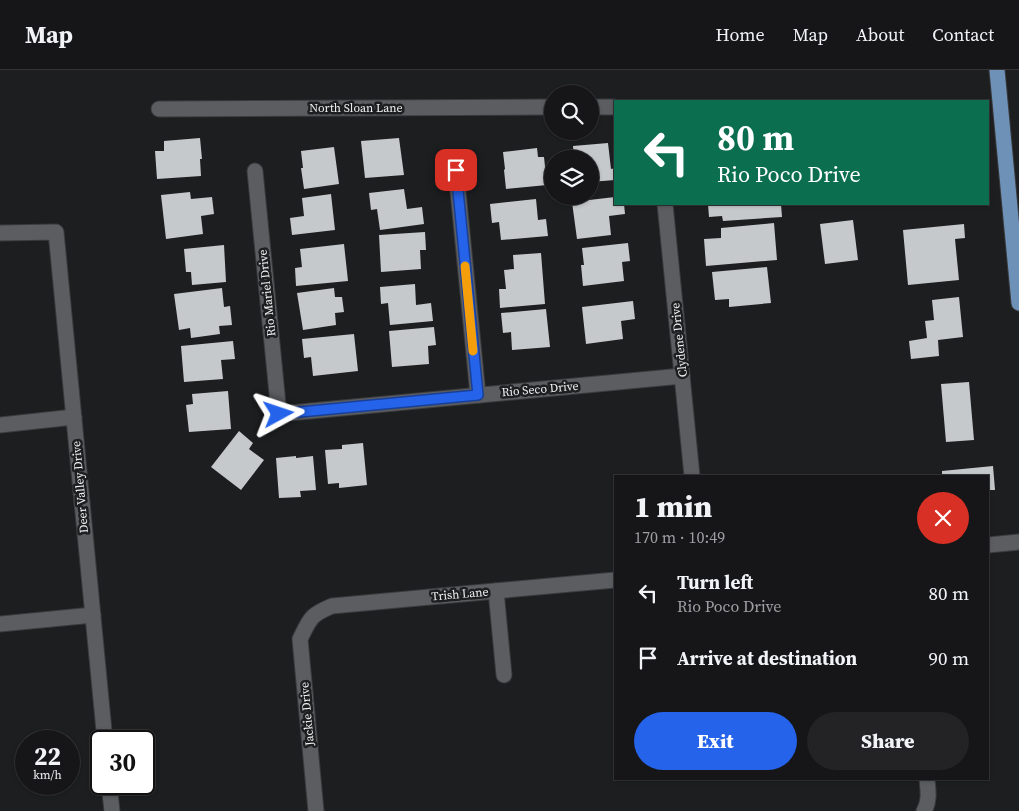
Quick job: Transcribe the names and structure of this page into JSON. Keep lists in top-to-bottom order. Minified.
{"streets":{"street":["North Sloan Lane","Rio Mariel Drive","Clydene Drive","Rio Seco Drive","Deer Valley Drive","Trish Lane","Jackie Drive"]},"crossings":[["Rio Mariel Drive","Rio Seco Drive"],["Clydene Drive","Rio Seco Drive"],["Trish Lane","Jackie Drive"]],"page":{"header":"Map","nav":["Home","Map","About","Contact"],"turn":["80 m","Rio Poco Drive"],"heading":["1 min","170 m · 10:49"],"list":[{"name":"Turn left","note":"Rio Poco Drive","value":"80 m"},{"name":"Arrive at destination","value":"90 m"}],"buttons":["Exit","Share"],"speed":"22 km/h","limit":"30"}}
